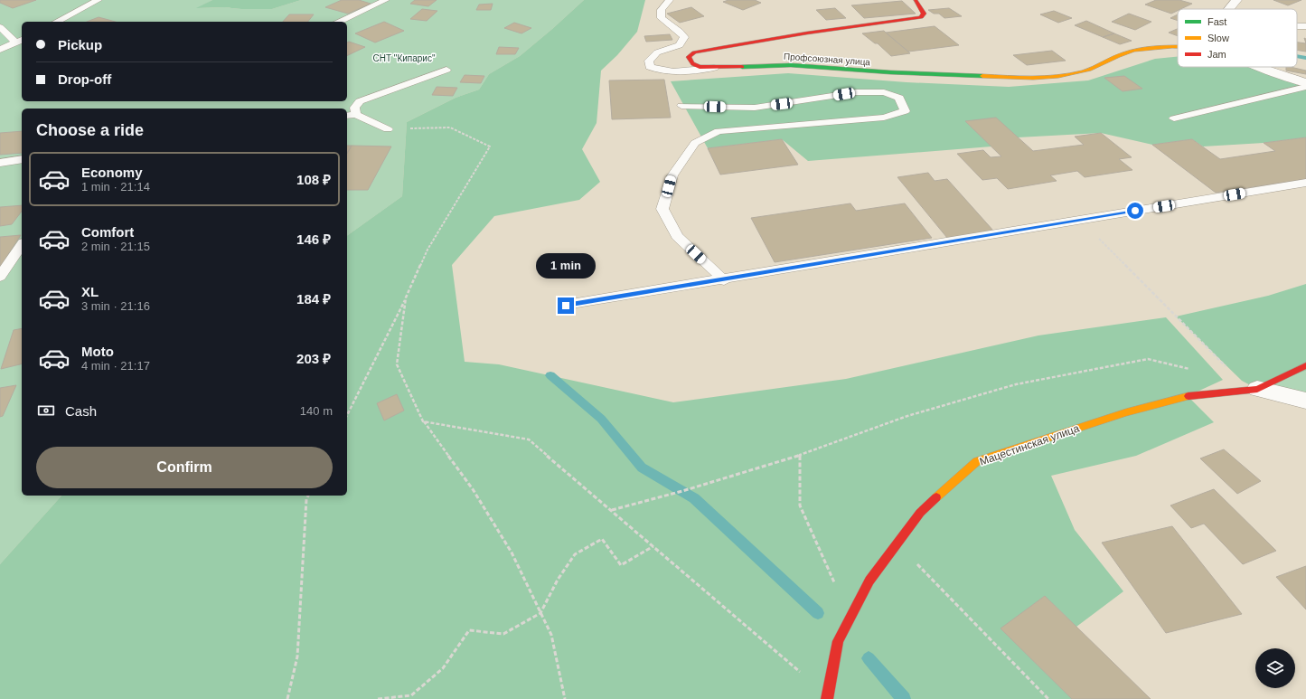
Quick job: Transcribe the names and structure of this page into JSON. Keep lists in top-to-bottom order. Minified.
{"streets":{"street":["Профсоюзная улица","Мацестинская улица"]},"parks":["СНТ \"Кипарис\""],"legend":["Fast","Slow","Jam"],"page":{"banner":["Pickup","Drop-off"],"heading":"Choose a ride","list":[{"name":"Economy","note":"1 min · 21:14","value":"108 ₽"},{"name":"Comfort","note":"2 min · 21:15","value":"146 ₽"},{"name":"XL","note":"3 min · 21:16","value":"184 ₽"},{"name":"Moto","note":"4 min · 21:17","value":"203 ₽"}],"bubble":"1 min","pay":["Cash","140 m"],"buttons":"Confirm"}}
